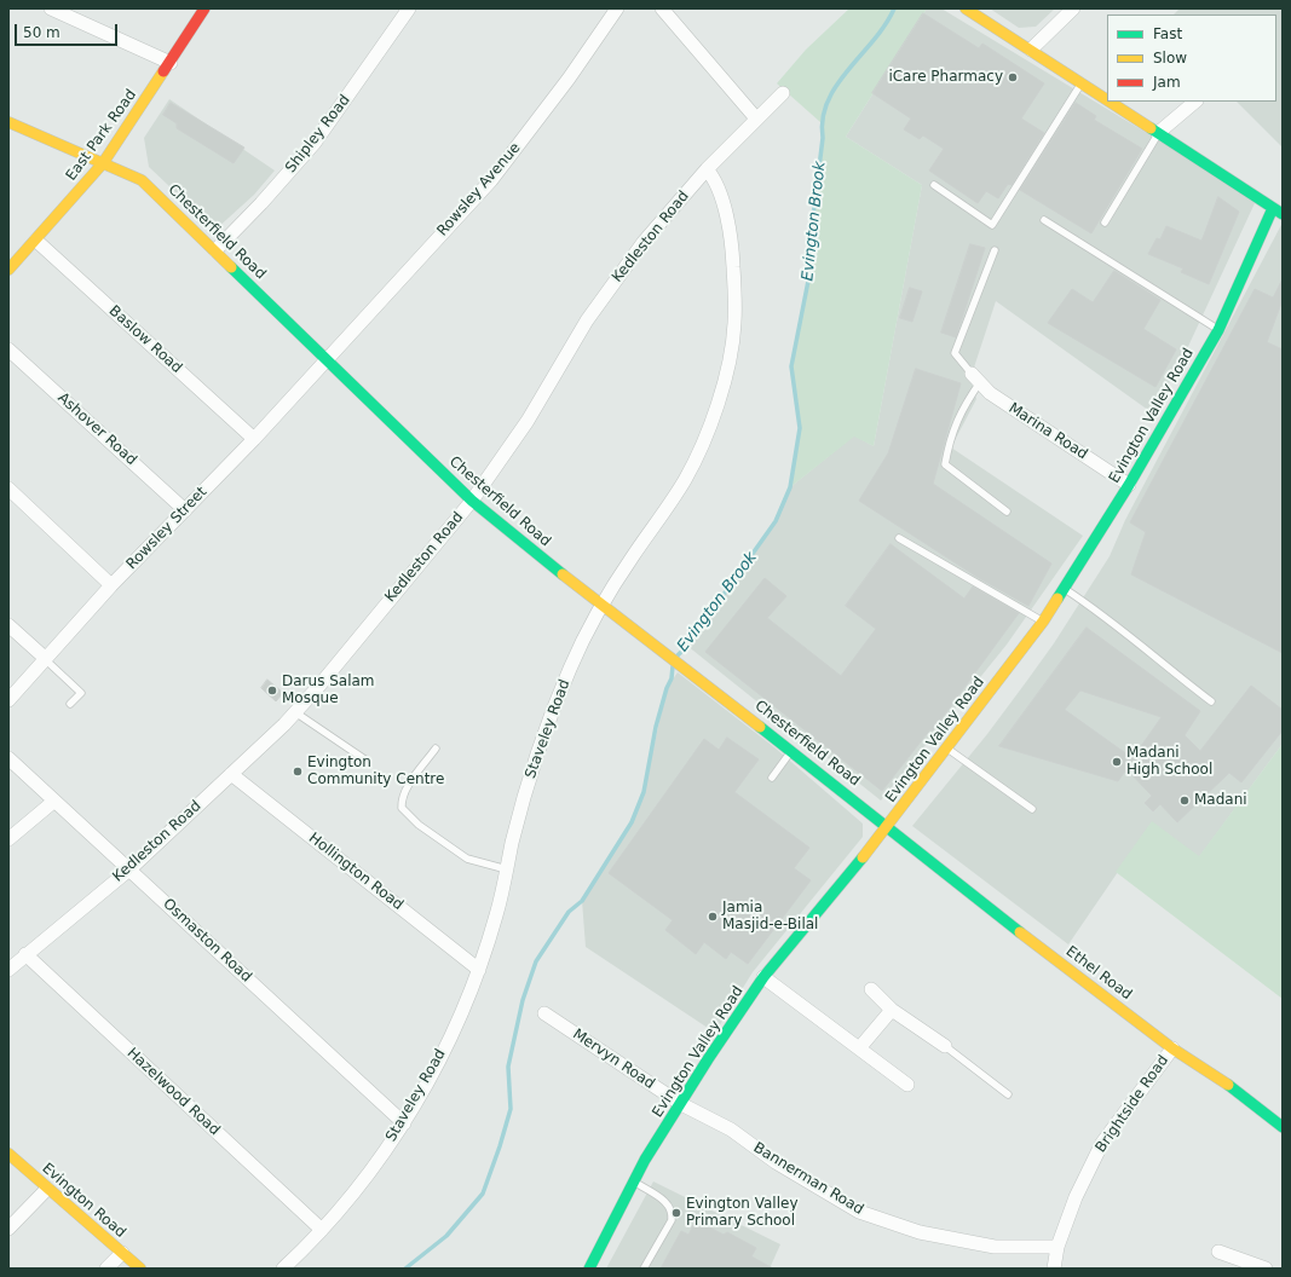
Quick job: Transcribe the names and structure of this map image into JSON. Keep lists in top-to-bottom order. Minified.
{"streets":{"street":["Shipley Road","East Park Road","Rowsley Avenue","Chesterfield Road","Kedleston Road","Baslow Road","Evington Valley Road","Ashover Road","Marina Road","Rowsley Street","Staveley Road","Hollington Road","Osmaston Road","Ethel Road","Mervyn Road","Hazelwood Road","Brightside Road","Bannerman Road","Evington Road"]},"crossings":[["Shipley Road","Chesterfield Road"],["East Park Road","Chesterfield Road"],["East Park Road","Baslow Road"],["Rowsley Avenue","Chesterfield Road"],["Rowsley Avenue","Rowsley Street"],["Chesterfield Road","Kedleston Road"],["Chesterfield Road","Evington Valley Road"],["Chesterfield Road","Rowsley Street"],["Chesterfield Road","Staveley Road"],["Chesterfield Road","Ethel Road"],["Kedleston Road","Staveley Road"],["Kedleston Road","Hollington Road"],["Kedleston Road","Osmaston Road"],["Kedleston Road","Hazelwood Road"],["Baslow Road","Rowsley Street"],["Evington Valley Road","Marina Road"],["Evington Valley Road","Mervyn Road"],["Evington Valley Road","Bannerman Road"],["Ashover Road","Rowsley Street"],["Staveley Road","Hollington Road"],["Staveley Road","Osmaston Road"],["Staveley Road","Hazelwood Road"],["Ethel Road","Brightside Road"],["Mervyn Road","Bannerman Road"],["Brightside Road","Bannerman Road"]],"water":["Evington Brook"],"places":["iCare Pharmacy","Darus Salam Mosque","Madani High School","Evington Community Centre","Madani","Jamia Masjid-e-Bilal","Evington Valley Primary School"],"legend":["Fast","Slow","Jam"],"scale_bar":"50 m"}
